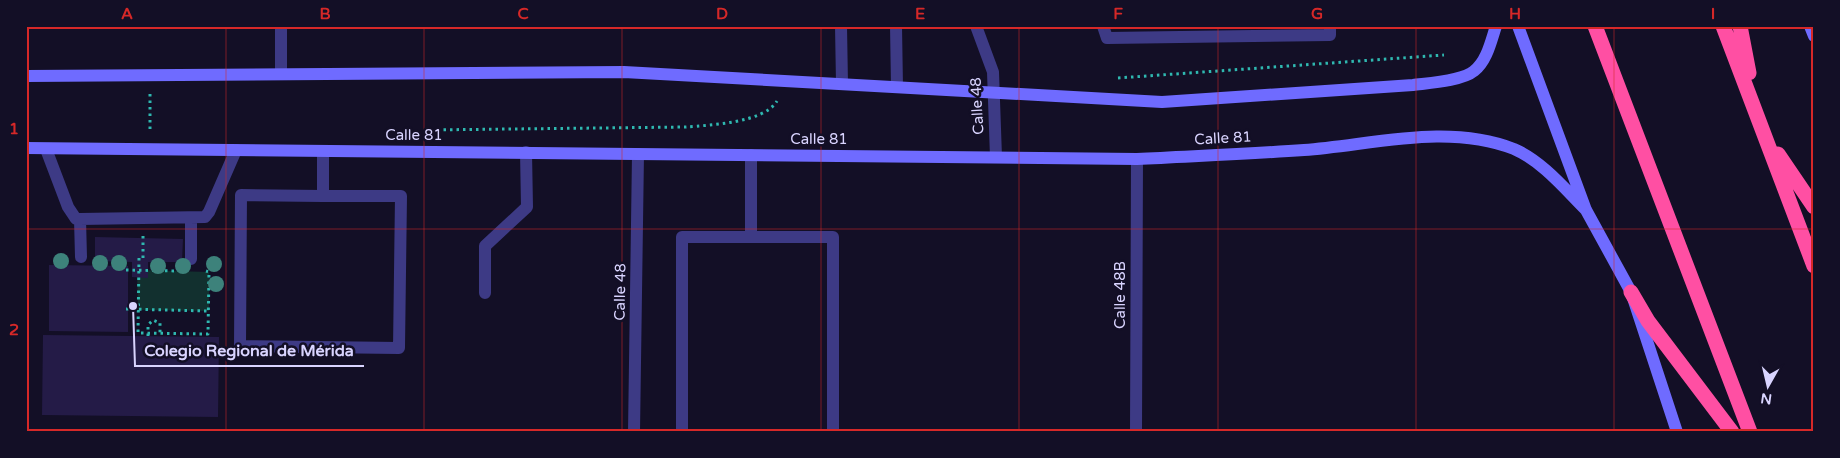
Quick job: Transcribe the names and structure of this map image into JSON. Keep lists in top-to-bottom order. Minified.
{"streets":{"main road":["Calle 81"],"street":["Calle 48","Calle 48B"]},"crossings":[["Calle 48","Calle 81"],["Calle 81","Calle 48B"]],"places":["Colegio Regional de Mérida"],"north":"bottom","grid":{"columns":["A","B","C","D","E","F","G","H","I"],"rows":["1","2"]}}
